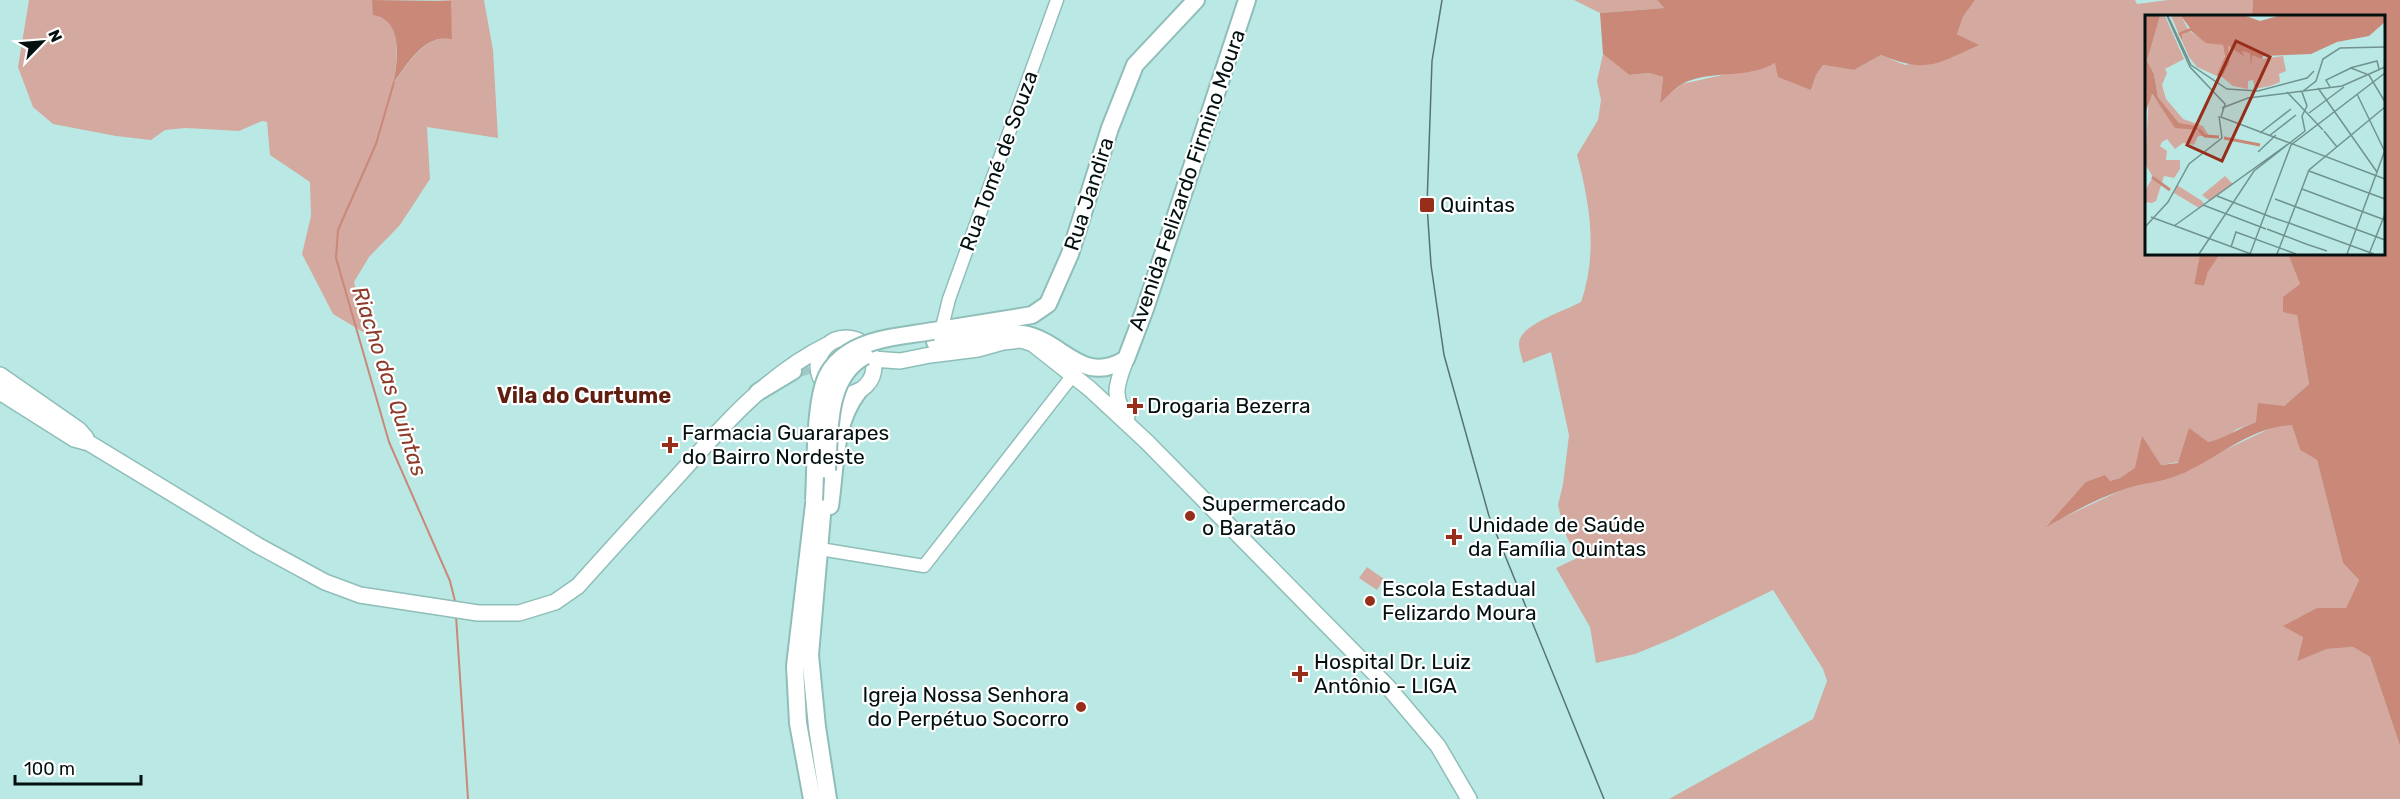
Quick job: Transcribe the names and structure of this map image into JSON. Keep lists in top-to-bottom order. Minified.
{"streets":{"highway":["Avenida Felizardo Firmino Moura","Rua Jandira"],"street":["Rua Tomé de Souza"]},"crossings":[["Rua Tomé de Souza","Rua Jandira"]],"districts":["Vila do Curtume"],"water":["Riacho das Quintas"],"places":{"transit":["Quintas"],"health":["Drogaria Bezerra","Farmacia Guararapes do Bairro Nordeste","Unidade de Saúde da Família Quintas","Hospital Dr. Luiz Antônio - LIGA"],"other":["Supermercado o Baratão","Escola Estadual Felizardo Moura","Igreja Nossa Senhora do Perpétuo Socorro"]},"scale_bar":"100 m","north":"top right"}
